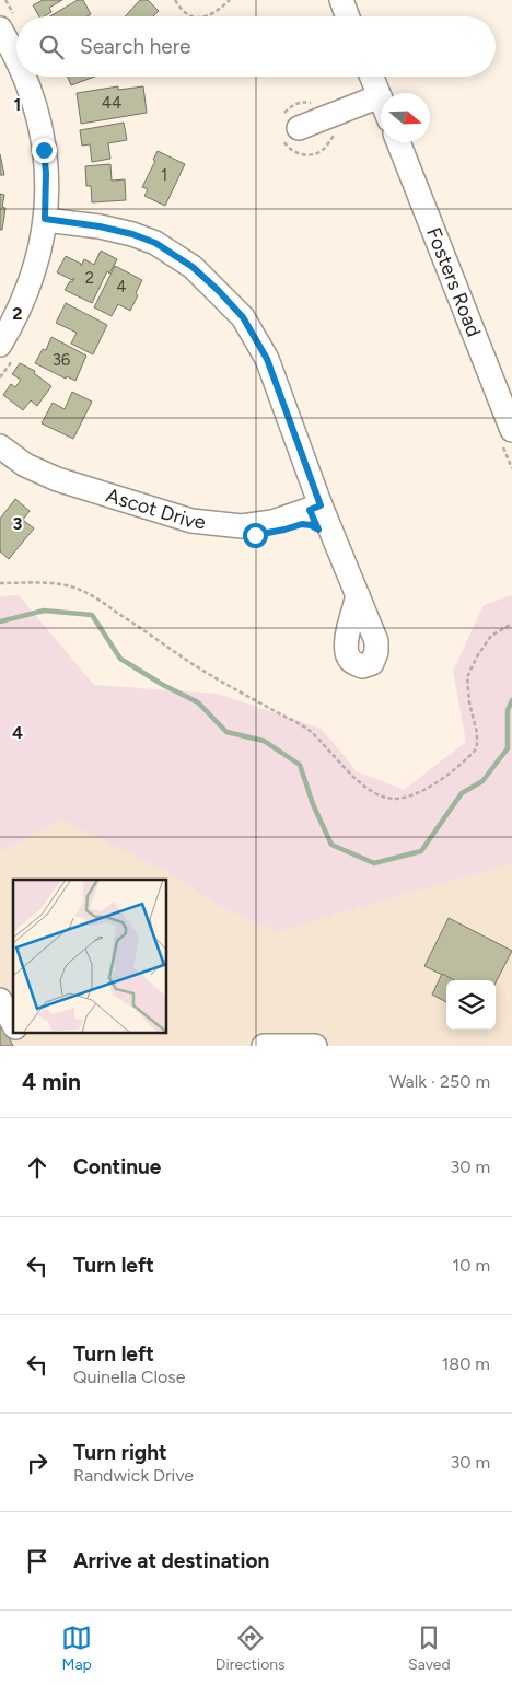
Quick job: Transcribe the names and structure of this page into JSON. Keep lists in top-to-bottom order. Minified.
{"streets":{"street":["Fosters Road","Ascot Drive"]},"house_numbers":["44","1","2","4","36"],"north":"right","page":{"search":"Search here","heading":["4 min","Walk · 250 m"],"list":[["Continue","30 m"],["Turn left","10 m"],["Turn left","Quinella Close","180 m"],["Turn right","Randwick Drive","30 m"],"Arrive at destination"],"nav":["Map","Directions","Saved"]},"grid":{"rows":["1","2","3","4"]}}
